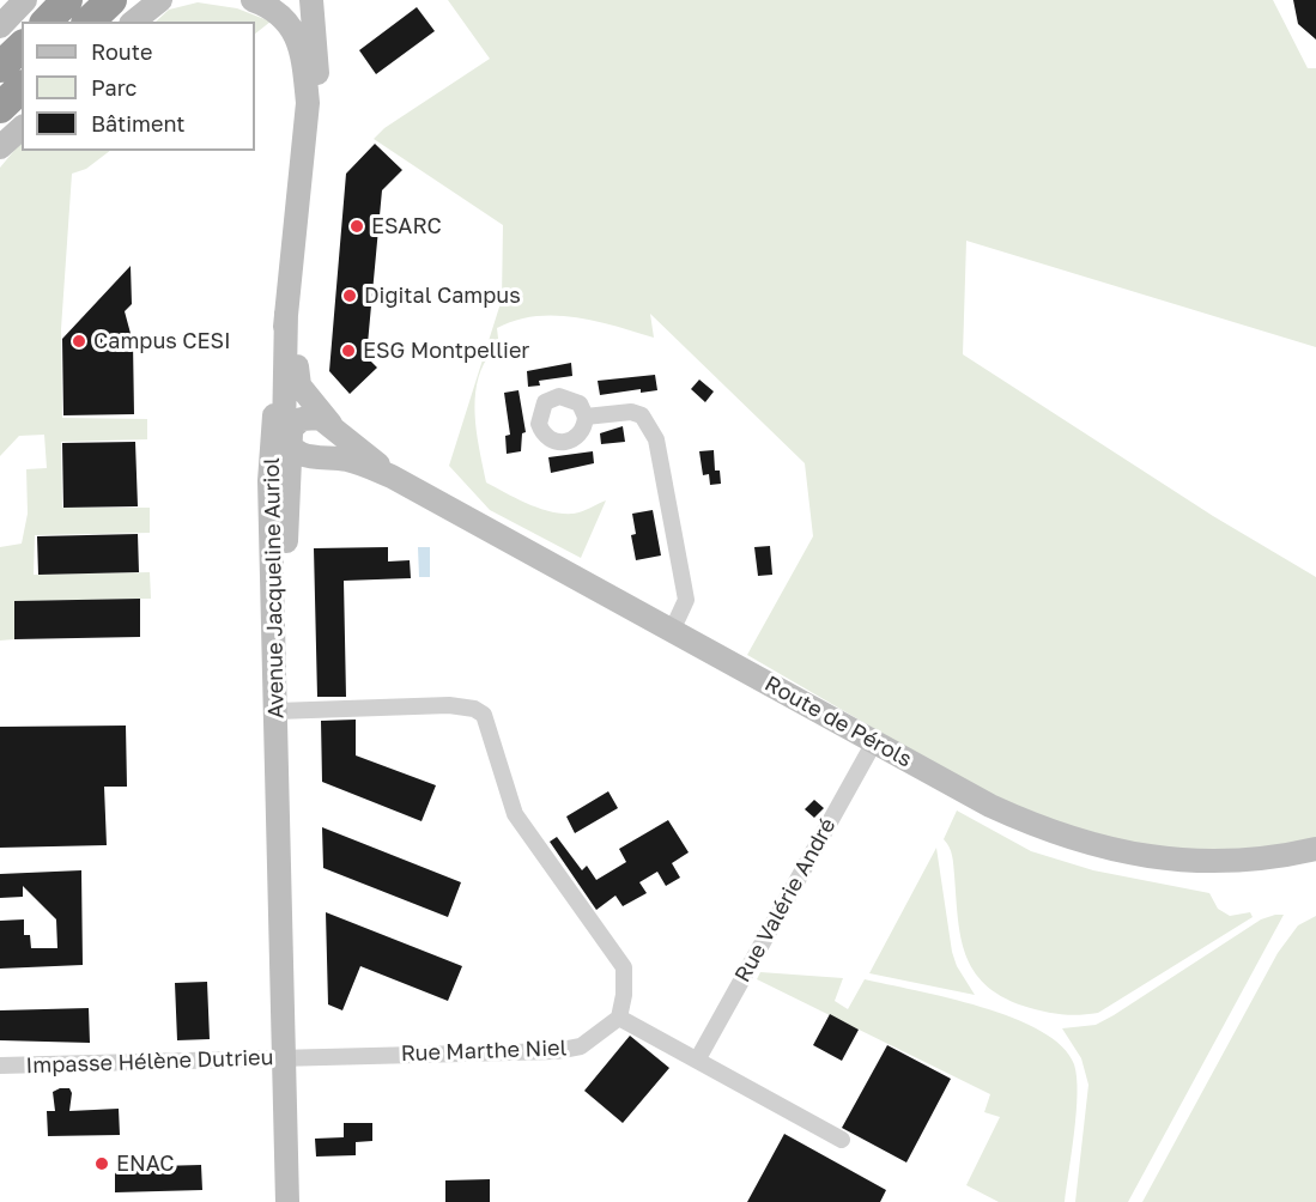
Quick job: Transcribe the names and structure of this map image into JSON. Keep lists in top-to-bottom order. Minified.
{"streets":{"main road":["Avenue Jacqueline Auriol","Route de Pérols"],"street":["Rue Valérie André","Rue Marthe Niel","Impasse Hélène Dutrieu"]},"crossings":[["Avenue Jacqueline Auriol","Route de Pérols"],["Avenue Jacqueline Auriol","Rue Marthe Niel"],["Avenue Jacqueline Auriol","Impasse Hélène Dutrieu"],["Route de Pérols","Rue Valérie André"],["Rue Marthe Niel","Impasse Hélène Dutrieu"]],"places":["ESARC","Digital Campus","Campus CESI","ESG Montpellier","ENAC"],"legend":["Route","Parc","Bâtiment"]}
